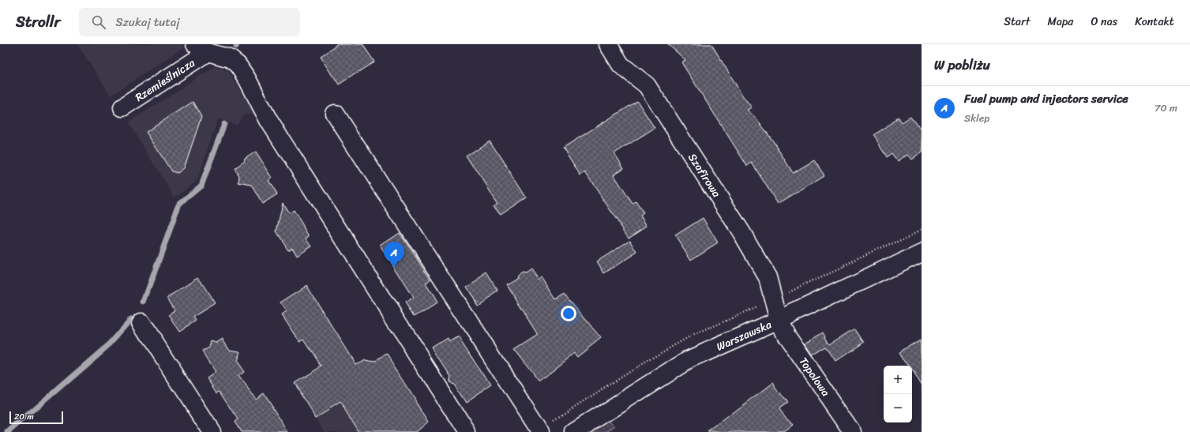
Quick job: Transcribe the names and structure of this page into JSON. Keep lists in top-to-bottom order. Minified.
{"streets":{"street":["Rzemieślnicza","Szafirowa","Warszawska","Topolowa"]},"crossings":[["Szafirowa","Warszawska"],["Szafirowa","Topolowa"],["Warszawska","Topolowa"]],"scale_bar":"20 m","page":{"header":"Strollr","search":"Szukaj tutaj","nav":["Start","Mapa","O nas","Kontakt"],"heading":"W pobliżu","list":[{"mark":"A","name":"Fuel pump and injectors service","note":"Sklep","value":"70 m"}],"pins":"A","map_buttons":["+","−"],"scale":"20 m"}}
